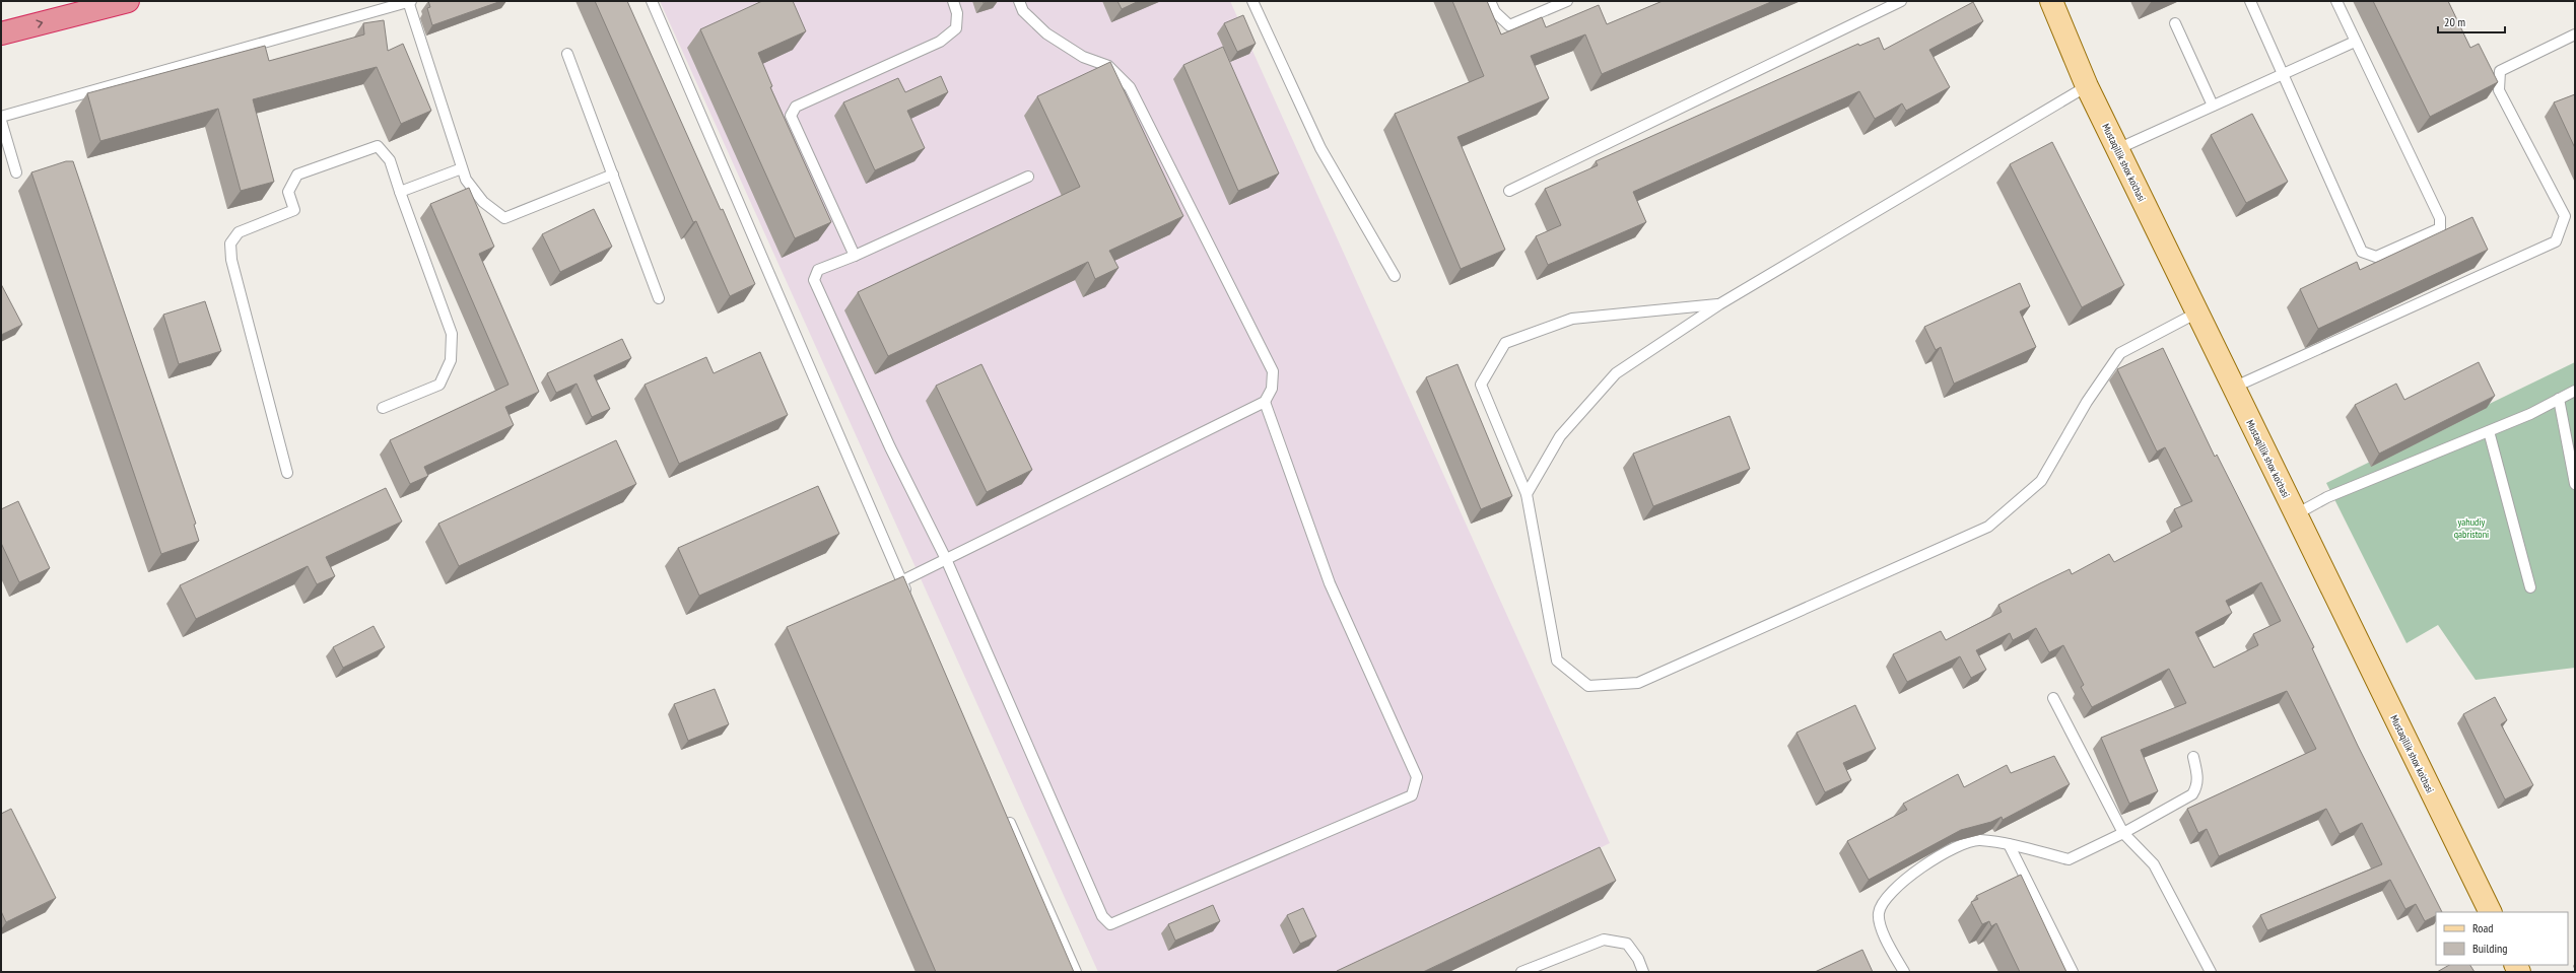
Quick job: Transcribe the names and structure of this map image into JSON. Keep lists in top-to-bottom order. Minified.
{"streets":{"main road":["Mustaqillik shox ko'chasi"]},"parks":["yahudiy qabristoni"],"legend":["Road","Building"],"scale_bar":"20 m"}
